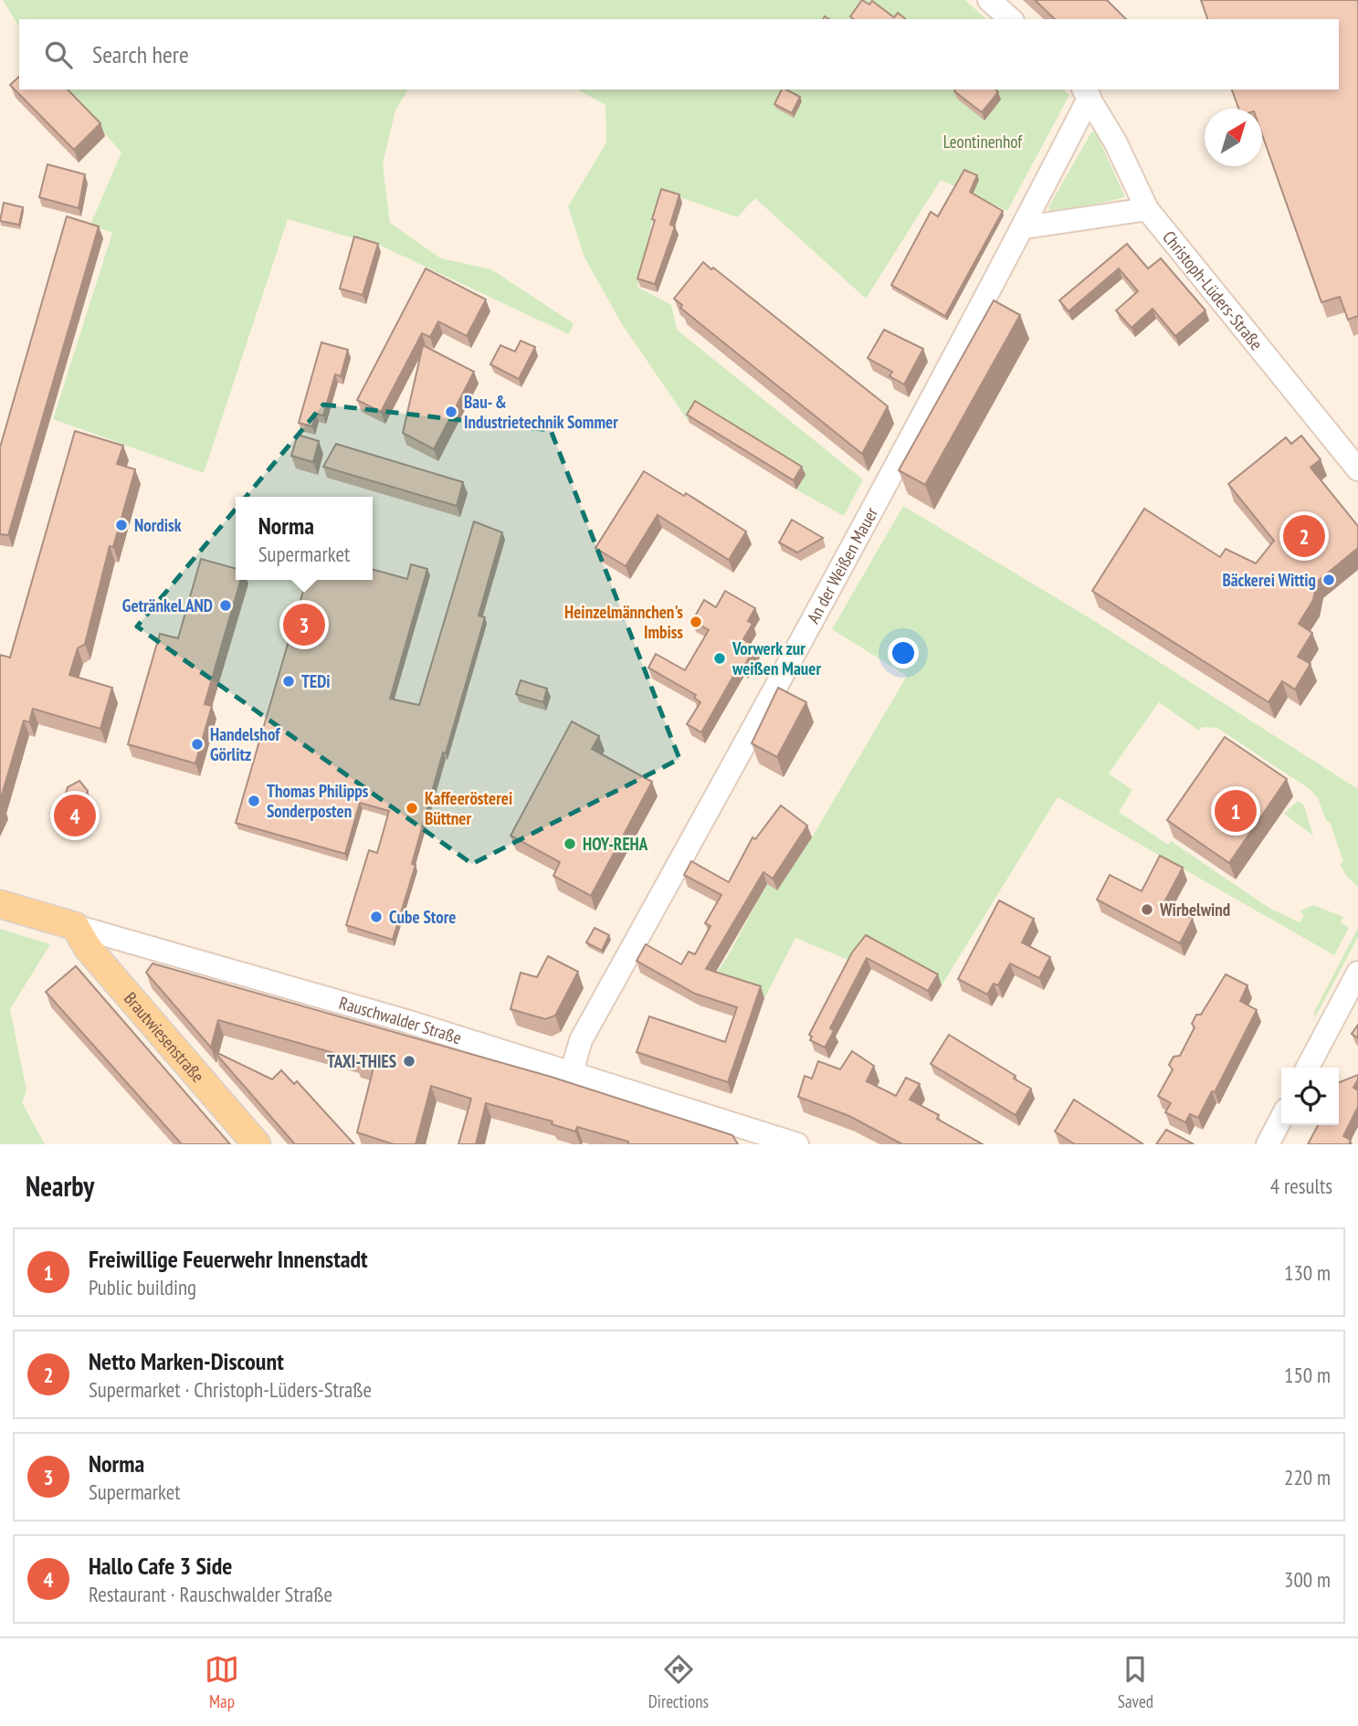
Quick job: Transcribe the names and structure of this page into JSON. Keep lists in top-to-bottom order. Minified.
{"streets":{"main road":["Rauschwalder Straße","Brautwiesenstraße"],"street":["Christoph-Lüders-Straße","An der Weißen Mauer"]},"crossings":[["Christoph-Lüders-Straße","An der Weißen Mauer"],["An der Weißen Mauer","Rauschwalder Straße"],["Rauschwalder Straße","Brautwiesenstraße"]],"parks":["Leontinenhof"],"places":["Bau- & Industrietechnik Sommer","Nordisk","Bäckerei Wittig","GetränkeLAND","Heinzelmännchen's Imbiss","Vorwerk zur weißen Mauer","TEDi","Handelshof Görlitz","Thomas Philipps Sonderposten","Kaffeerösterei Büttner","HOY-REHA","Wirbelwind","Cube Store","TAXI-THIES"],"north":"top right","page":{"search":"Search here","popup":["Norma","Supermarket"],"pins":["2","3","1","4"],"heading":["Nearby","4 results"],"list":[{"mark":"1","name":"Freiwillige Feuerwehr Innenstadt","note":"Public building","value":"130 m"},{"mark":"2","name":"Netto Marken-Discount","note":"Supermarket · Christoph-Lüders-Straße","value":"150 m"},{"mark":"3","name":"Norma","note":"Supermarket","value":"220 m"},{"mark":"4","name":"Hallo Cafe 3 Side","note":"Restaurant · Rauschwalder Straße","value":"300 m"}],"nav":["Map","Directions","Saved"]}}
